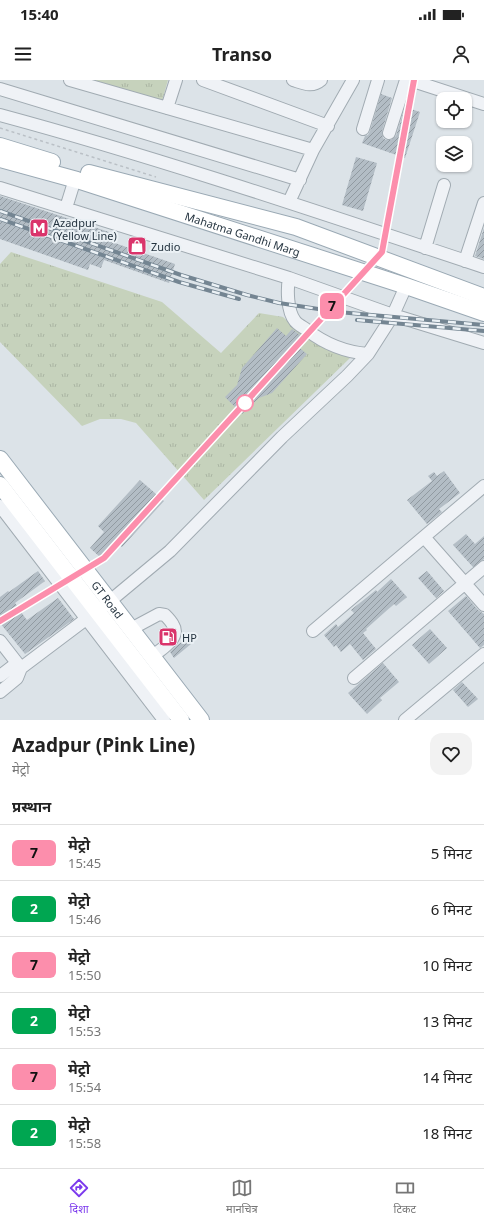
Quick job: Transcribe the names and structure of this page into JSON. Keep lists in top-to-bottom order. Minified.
{"streets":{"main road":["Mahatma Gandhi Marg","GT Road"]},"places":{"metro station":["Azadpur (Yellow Line)"],"shop":["Zudio"],"fuel station":["HP"]},"lines":["metro line 7"],"page":{"status":"15:40","header":"Transo","on_map":"7","heading":[["Azadpur (Pink Line)","मेट्रो"],"प्रस्थान"],"list":[{"mark":"7","name":"मेट्रो","note":"15:45","value":"5 मिनट"},{"mark":"2","name":"मेट्रो","note":"15:46","value":"6 मिनट"},{"mark":"7","name":"मेट्रो","note":"15:50","value":"10 मिनट"},{"mark":"2","name":"मेट्रो","note":"15:53","value":"13 मिनट"},{"mark":"7","name":"मेट्रो","note":"15:54","value":"14 मिनट"},{"mark":"2","name":"मेट्रो","note":"15:58","value":"18 मिनट"}],"tabs":["दिशा","मानचित्र","टिकट"]}}
